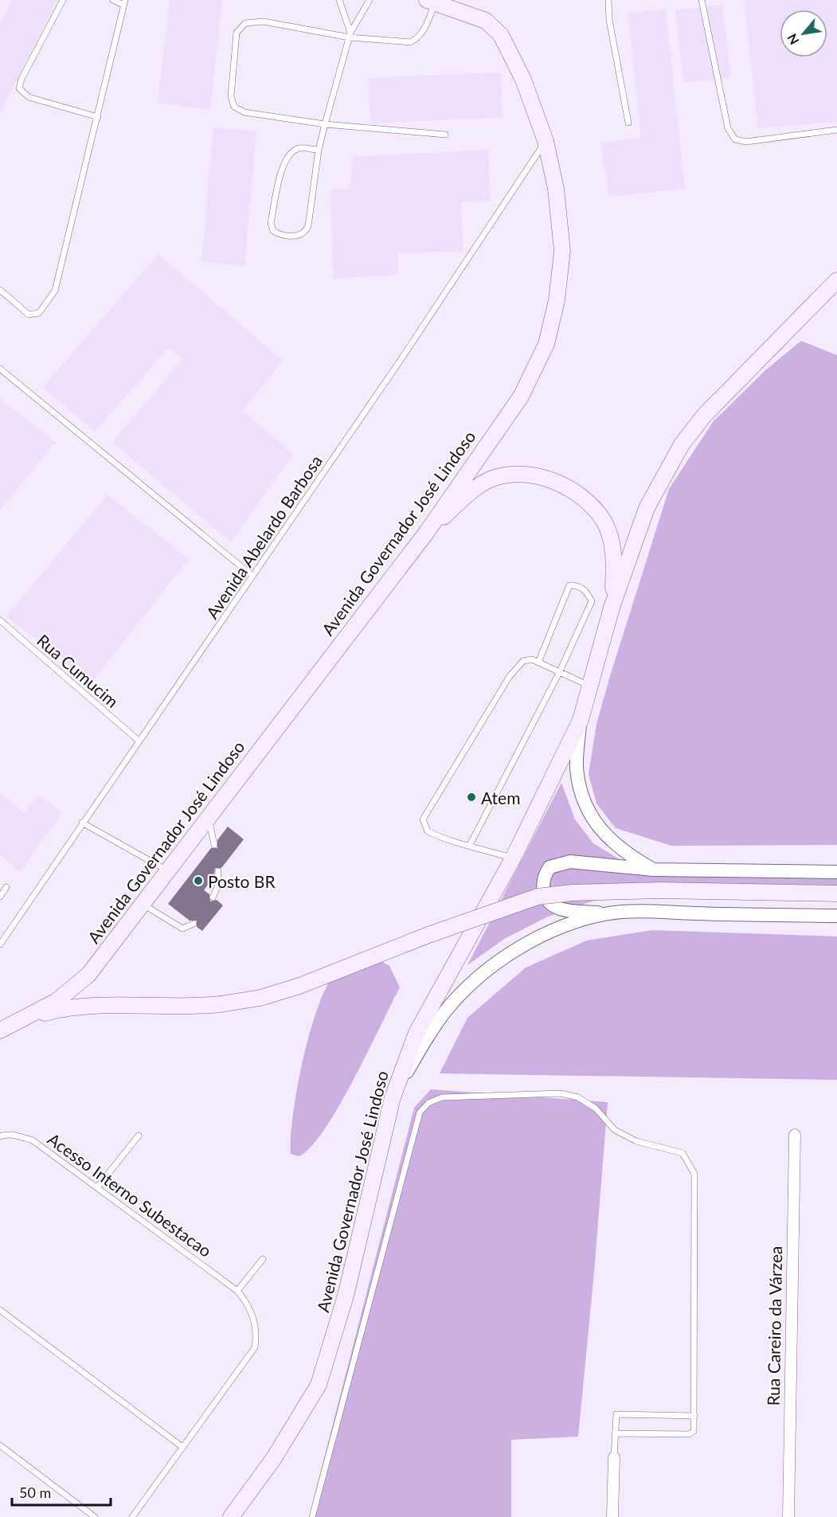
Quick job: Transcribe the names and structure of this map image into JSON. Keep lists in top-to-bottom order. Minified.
{"streets":{"main road":["Avenida Governador José Lindoso"],"street":["Rua Careiro da Várzea"],"lane":["Avenida Abelardo Barbosa","Rua Cumucim","Acesso Interno Subestacao"]},"crossings":[["Avenida Governador José Lindoso","Avenida Abelardo Barbosa"],["Avenida Abelardo Barbosa","Rua Cumucim"]],"places":["Atem","Posto BR"],"scale_bar":"50 m","north":"bottom left"}
